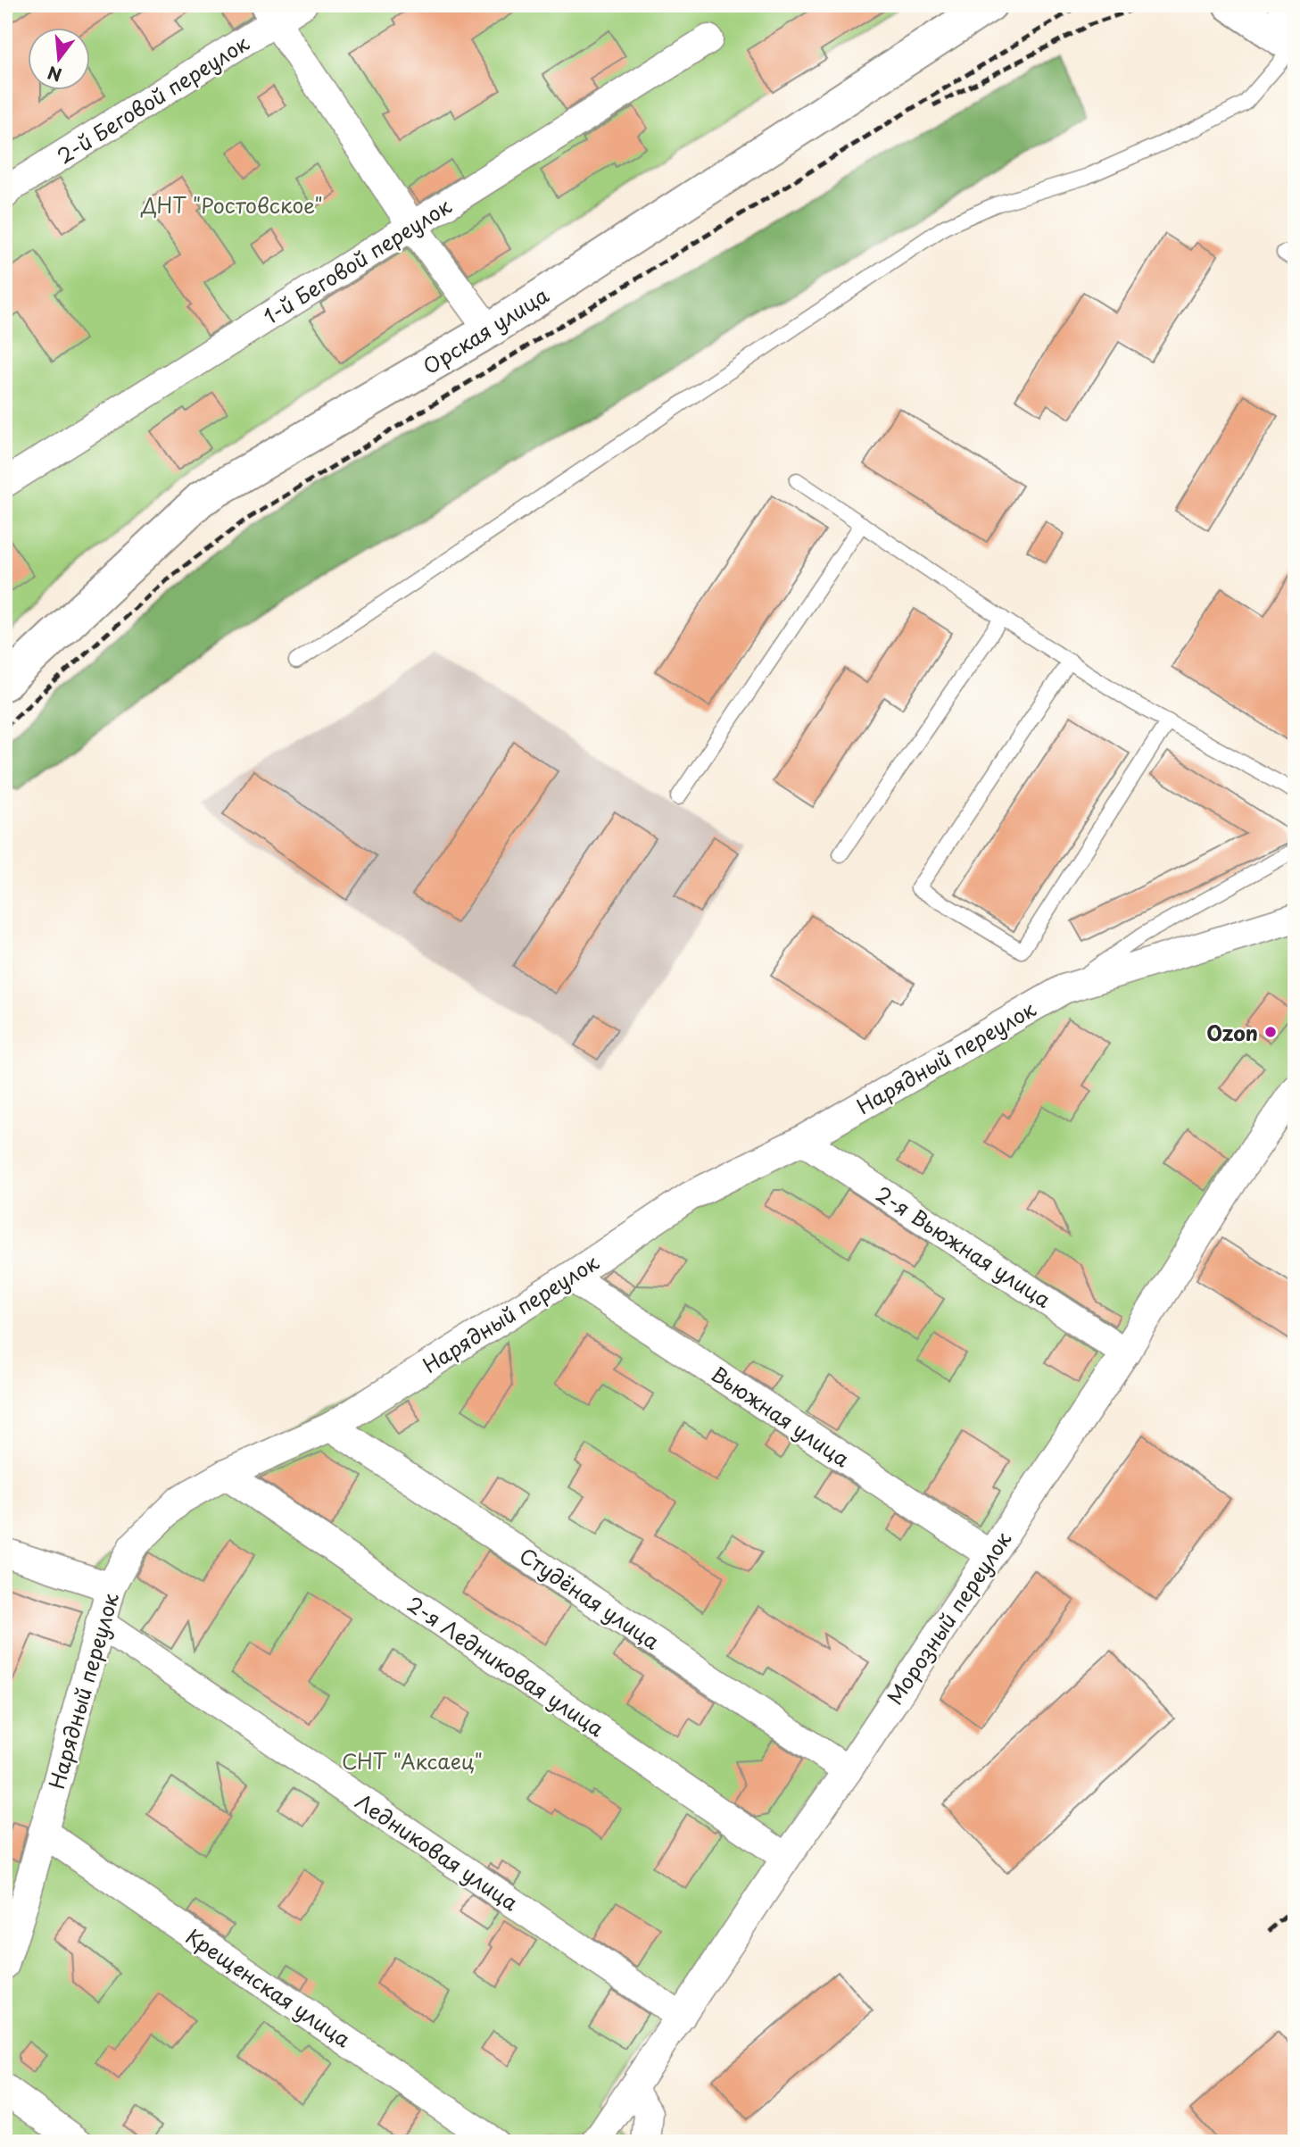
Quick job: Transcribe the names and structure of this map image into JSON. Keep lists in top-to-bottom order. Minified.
{"streets":{"main road":["Орская улица"],"street":["2-й Беговой переулок","1-й Беговой переулок","Нарядный переулок","2-я Вьюжная улица","Вьюжная улица","Студёная улица","Морозный переулок","2-я Ледниковая улица","Ледниковая улица","Крещенская улица"]},"crossings":[["Нарядный переулок","2-я Вьюжная улица"],["Нарядный переулок","Вьюжная улица"],["Нарядный переулок","Студёная улица"],["Нарядный переулок","2-я Ледниковая улица"],["Нарядный переулок","Ледниковая улица"],["Нарядный переулок","Крещенская улица"],["2-я Вьюжная улица","Морозный переулок"],["Вьюжная улица","Морозный переулок"],["Студёная улица","Морозный переулок"],["Морозный переулок","2-я Ледниковая улица"],["Морозный переулок","Ледниковая улица"]],"parks":["ДНТ \"Ростовское\"","СНТ \"Аксаец\""],"places":["Ozon"],"north":"bottom"}
